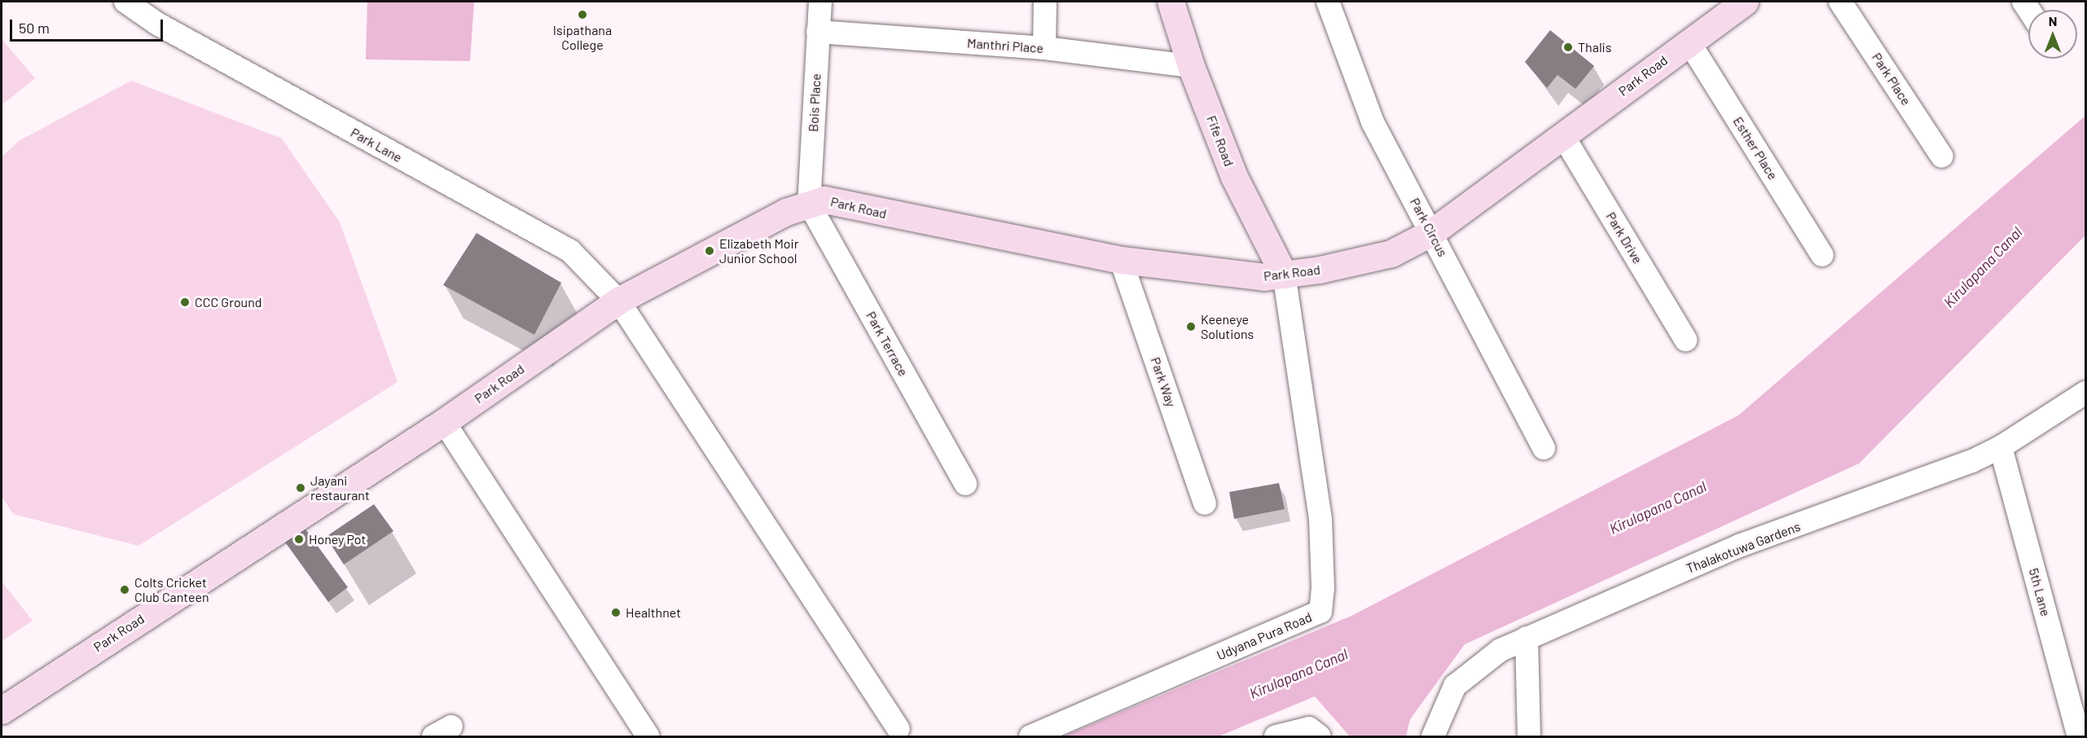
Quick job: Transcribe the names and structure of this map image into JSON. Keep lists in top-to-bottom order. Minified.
{"streets":{"main road":["Park Road","Fife Road"],"street":["Manthri Place","Park Place","Bois Place","Park Lane","Esther Place","Park Circus","Park Drive","Park Terrace","Park Way","Thalakotuwa Gardens","5th Lane","Udyana Pura Road"]},"crossings":[["Manthri Place","Bois Place"],["Manthri Place","Fife Road"],["Park Road","Bois Place"],["Park Road","Fife Road"],["Park Road","Park Lane"],["Park Road","Esther Place"],["Park Road","Park Circus"],["Park Road","Park Drive"],["Park Road","Park Terrace"],["Park Road","Park Way"],["Park Road","Udyana Pura Road"],["Bois Place","Park Terrace"],["Fife Road","Udyana Pura Road"],["Thalakotuwa Gardens","5th Lane"]],"water":["Kirulapana Canal"],"places":["Isipathana College","Thalis","Elizabeth Moir Junior School","CCC Ground","Keeneye Solutions","Jayani restaurant","Honey Pot","Colts Cricket Club Canteen","Healthnet"],"scale_bar":"50 m","north":"top"}
